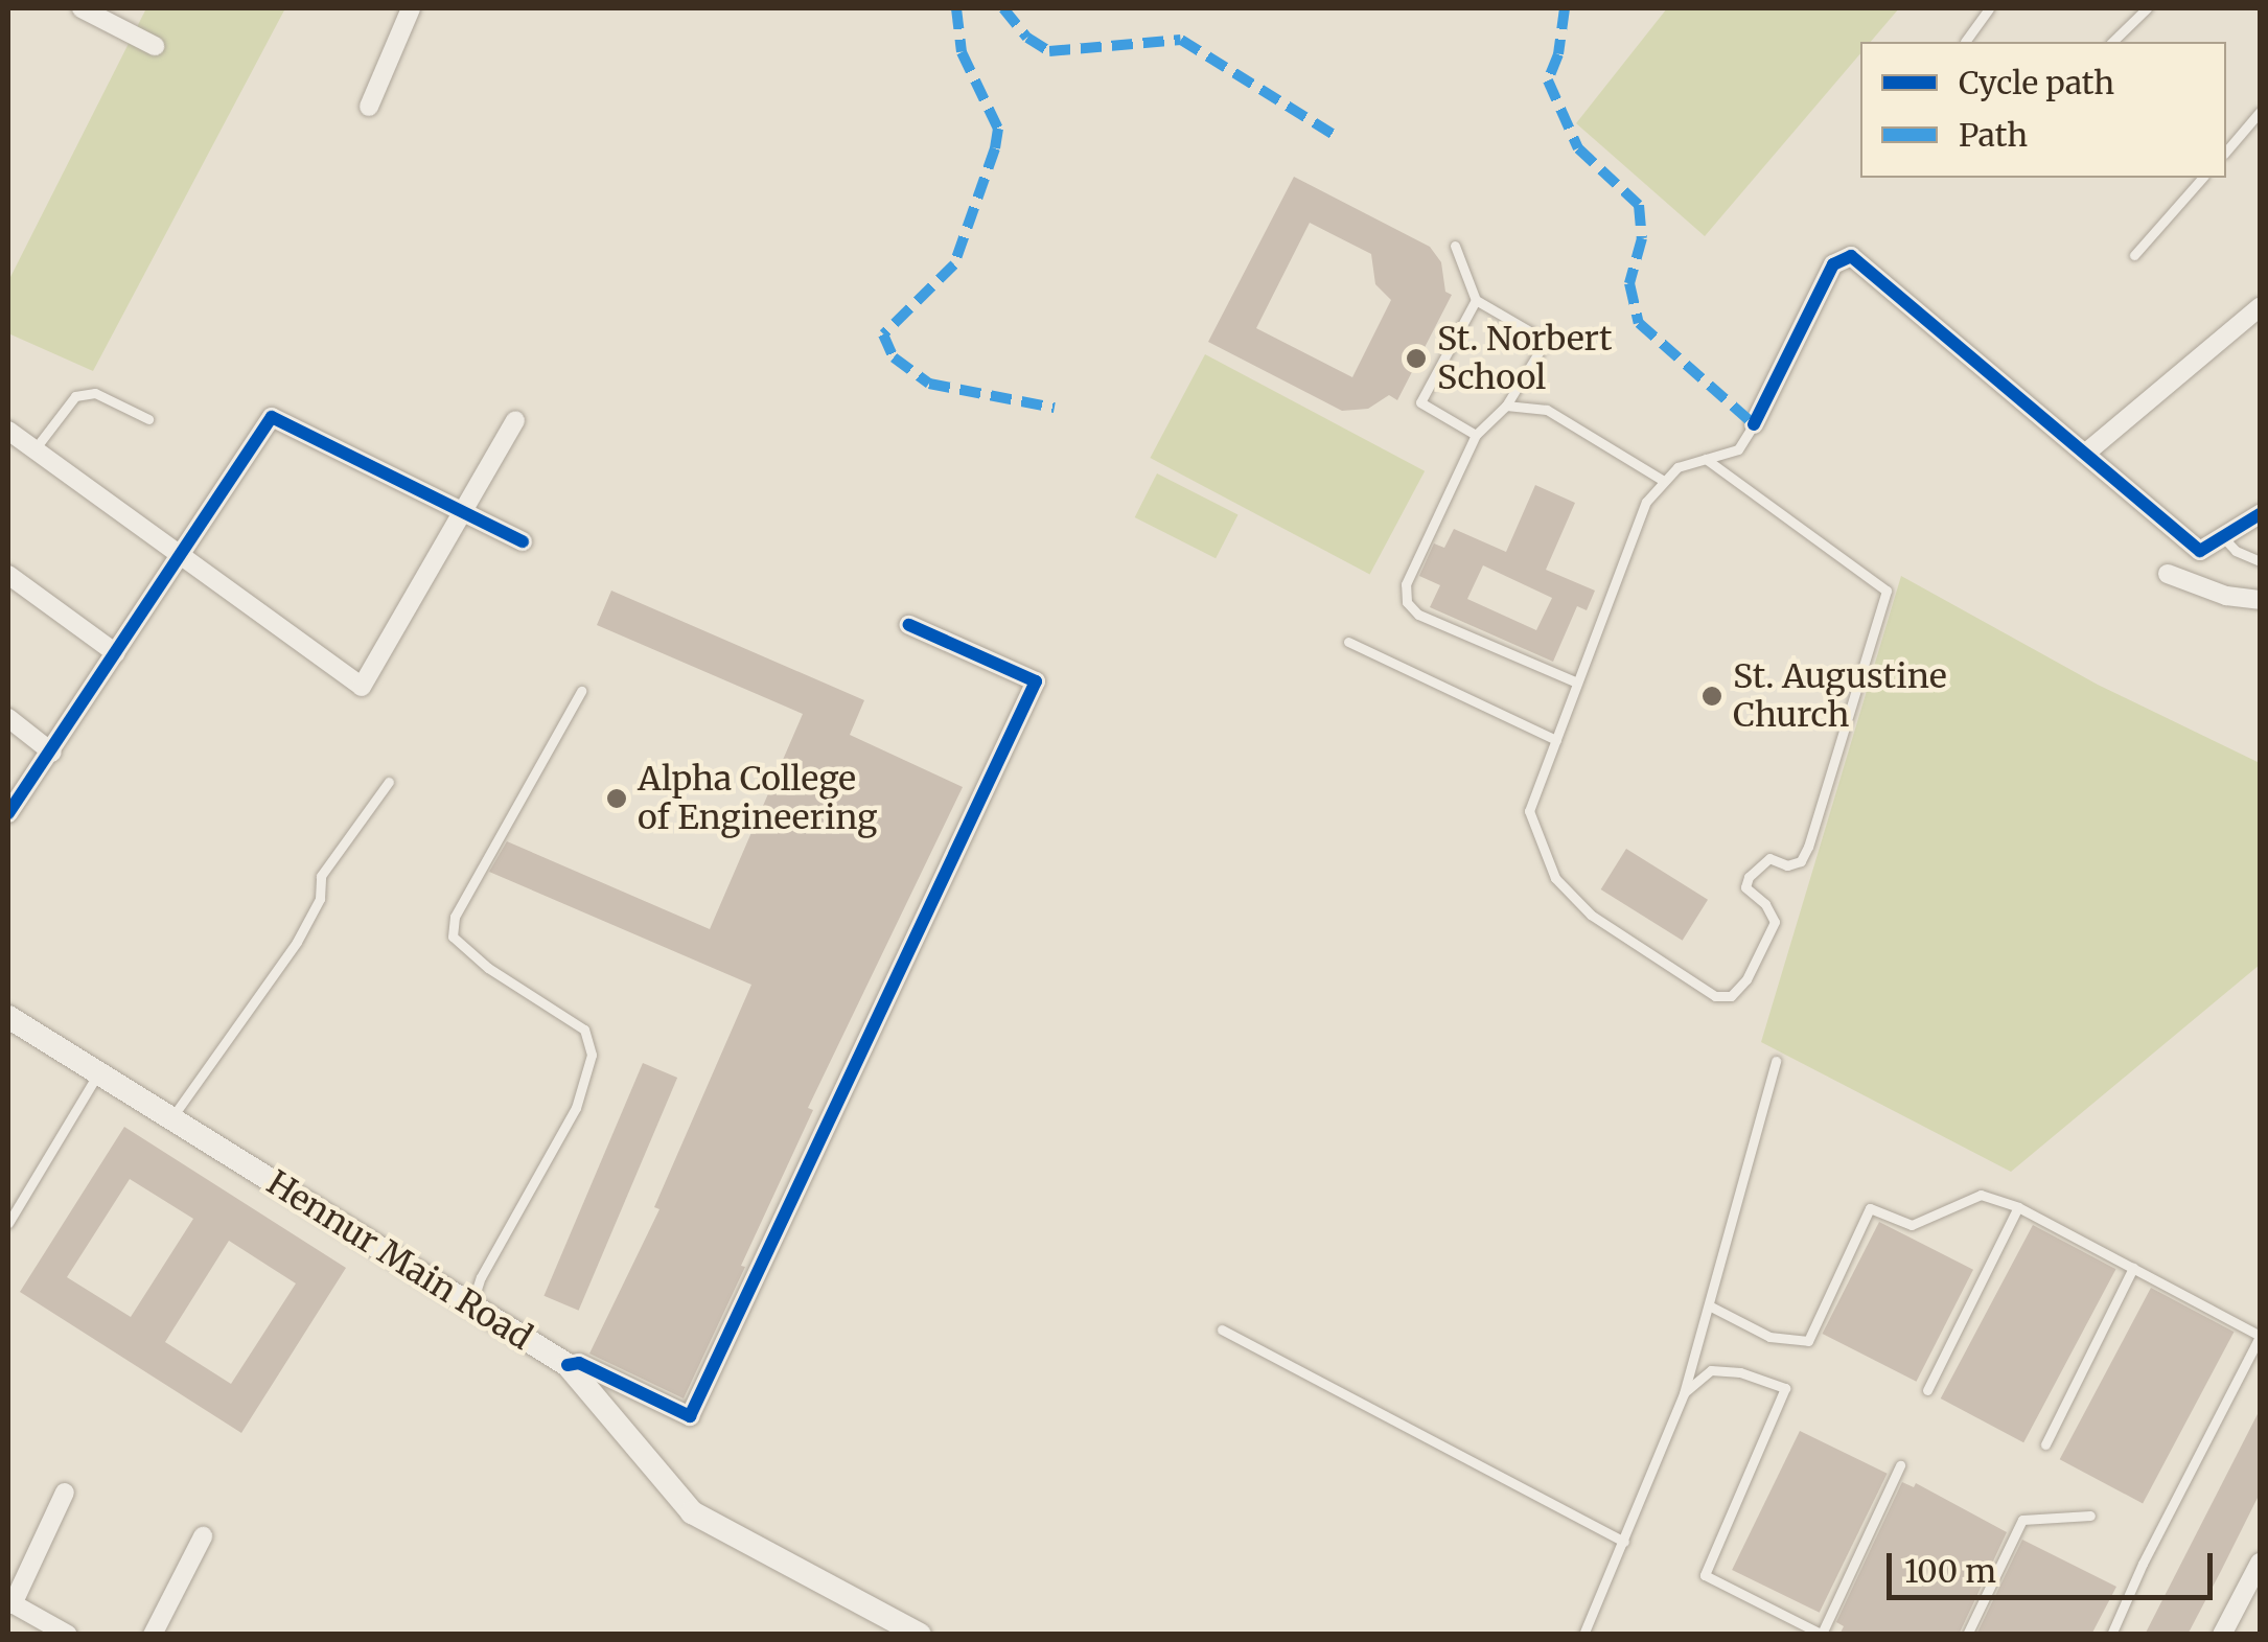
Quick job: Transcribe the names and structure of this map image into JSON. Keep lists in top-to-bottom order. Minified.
{"streets":{"main road":["Hennur Main Road"]},"places":["St. Norbert School","St. Augustine Church","Alpha College of Engineering"],"legend":["Cycle path","Path"],"scale_bar":"100 m"}
